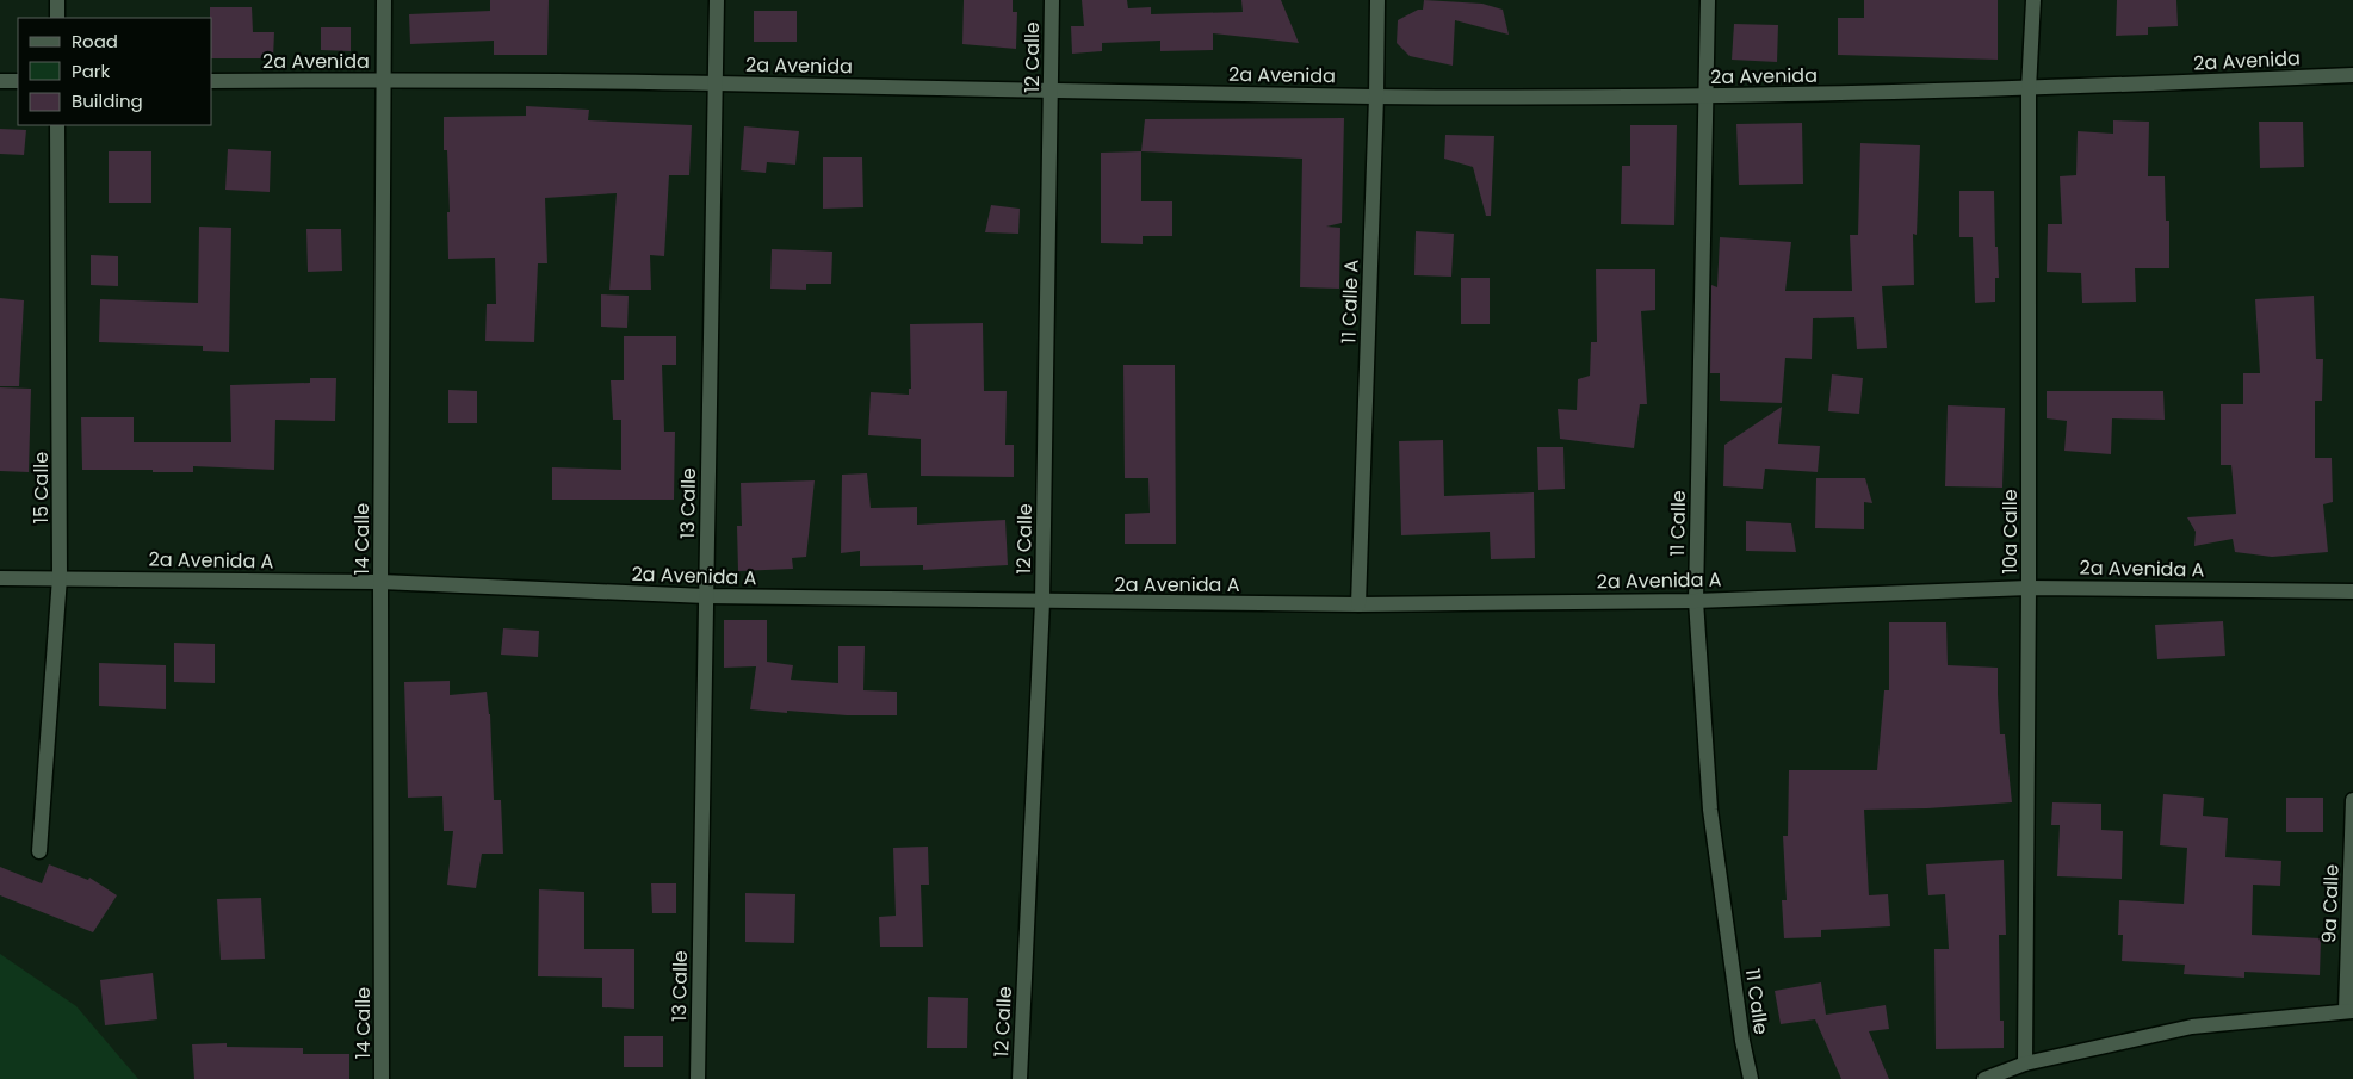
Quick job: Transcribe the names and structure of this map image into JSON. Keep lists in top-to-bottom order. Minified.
{"streets":{"street":["12 Calle","2a Avenida","11 Calle A","15 Calle","13 Calle","11 Calle","10a Calle","14 Calle","2a Avenida A","9a Calle"]},"crossings":[["12 Calle","2a Avenida"],["12 Calle","2a Avenida A"],["2a Avenida","11 Calle A"],["2a Avenida","13 Calle"],["2a Avenida","11 Calle"],["2a Avenida","10a Calle"],["2a Avenida","14 Calle"],["11 Calle A","2a Avenida A"],["15 Calle","2a Avenida A"],["13 Calle","2a Avenida A"],["11 Calle","2a Avenida A"],["10a Calle","2a Avenida A"],["14 Calle","2a Avenida A"]],"legend":["Road","Park","Building"]}
